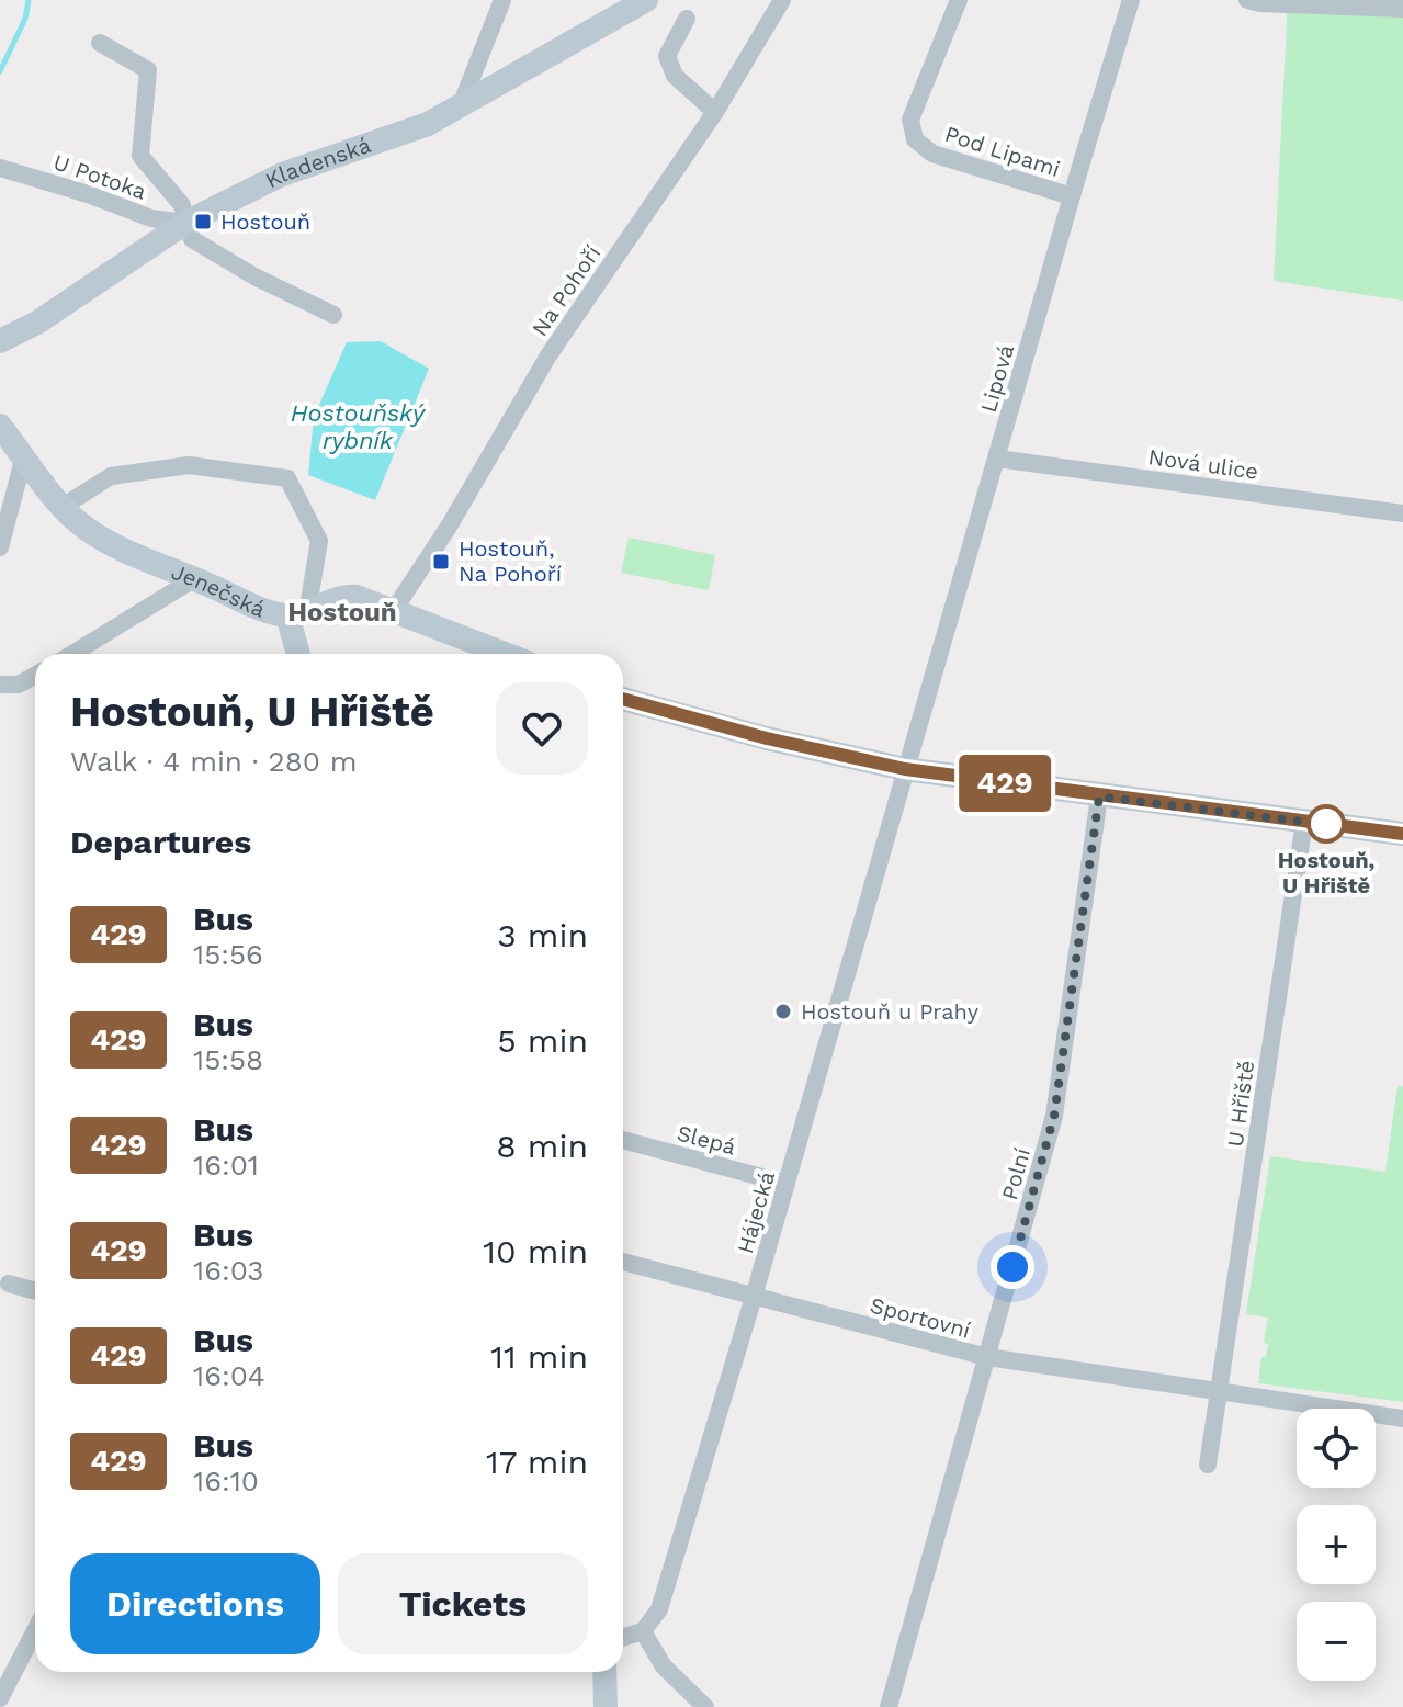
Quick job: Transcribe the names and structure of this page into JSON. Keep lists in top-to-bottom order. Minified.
{"streets":{"street":["Pod Lipami","Kladenská","U Potoka","Na Pohoří","Lipová","Nová ulice","Jenečská","U Hřiště","Slepá","Polní","Hájecká","Sportovní"]},"crossings":[["Pod Lipami","Lipová"],["Kladenská","U Potoka"],["Lipová","Nová ulice"],["Lipová","Hájecká"],["U Hřiště","Sportovní"],["Slepá","Hájecká"],["Polní","Sportovní"],["Hájecká","Sportovní"]],"districts":["Hostouň"],"water":["Hostouňský rybník"],"places":{"transit":["Hostouň","Hostouň, Na Pohoří"],"other":["Hostouň, U Hřiště","Hostouň u Prahy"]},"lines":["bus line 429"],"page":{"on_map":"429","heading":[["Hostouň, U Hřiště","Walk · 4 min · 280 m"],"Departures"],"list":[{"mark":"429","name":"Bus","note":"15:56","value":"3 min"},{"mark":"429","name":"Bus","note":"15:58","value":"5 min"},{"mark":"429","name":"Bus","note":"16:01","value":"8 min"},{"mark":"429","name":"Bus","note":"16:03","value":"10 min"},{"mark":"429","name":"Bus","note":"16:04","value":"11 min"},{"mark":"429","name":"Bus","note":"16:10","value":"17 min"}],"map_buttons":["+","−"],"buttons":["Directions","Tickets"]}}
